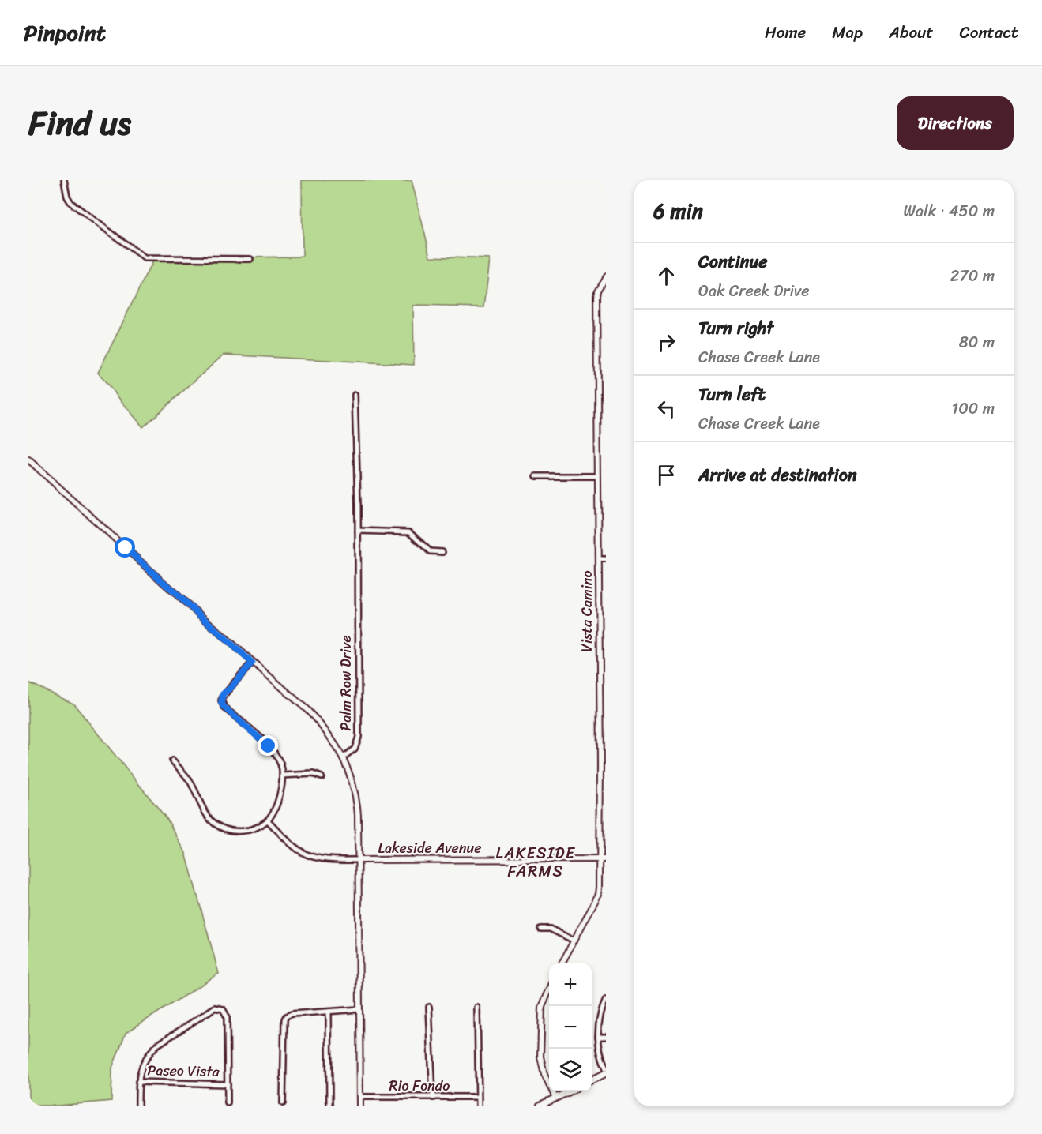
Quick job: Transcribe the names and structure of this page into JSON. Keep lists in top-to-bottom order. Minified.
{"streets":{"street":["Vista Camino","Palm Row Drive","Lakeside Avenue","Paseo Vista","Rio Fondo"]},"crossings":[["Vista Camino","Lakeside Avenue"]],"districts":["LAKESIDE FARMS"],"page":{"header":"Pinpoint","nav":["Home","Map","About","Contact"],"title":"Find us","buttons":"Directions","heading":["6 min","Walk · 450 m"],"list":[["Continue","Oak Creek Drive","270 m"],["Turn right","Chase Creek Lane","80 m"],["Turn left","Chase Creek Lane","100 m"],"Arrive at destination"],"map_buttons":["+","−"]}}
